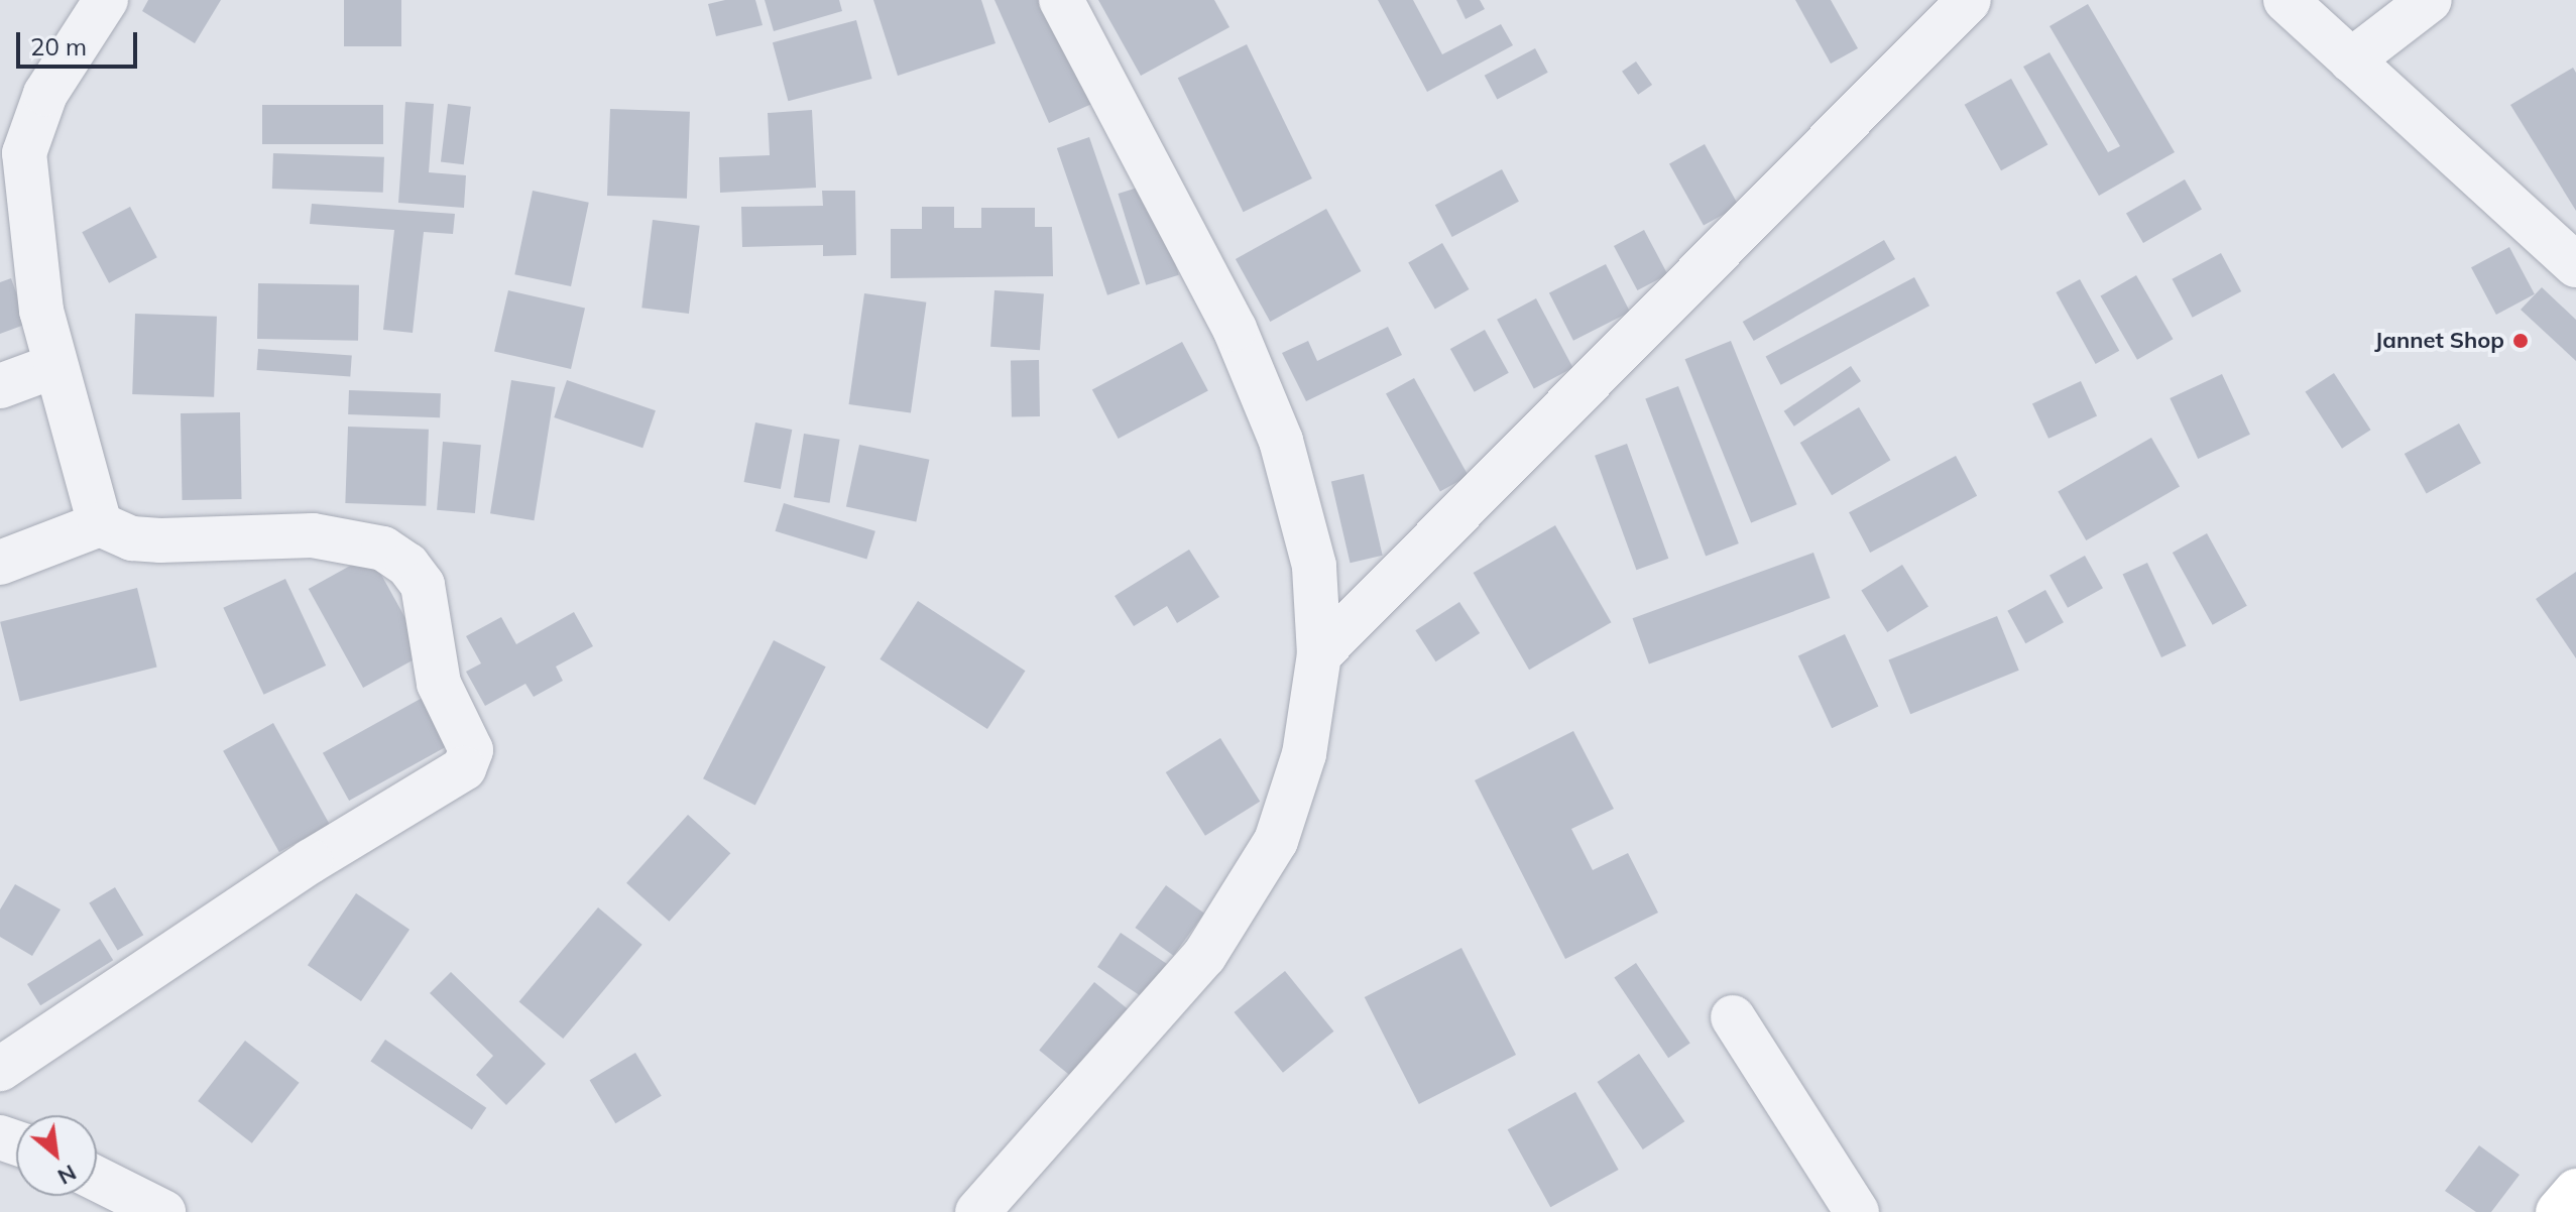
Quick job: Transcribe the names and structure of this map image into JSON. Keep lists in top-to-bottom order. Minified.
{"places":["Jannet Shop"],"scale_bar":"20 m","north":"bottom right"}
